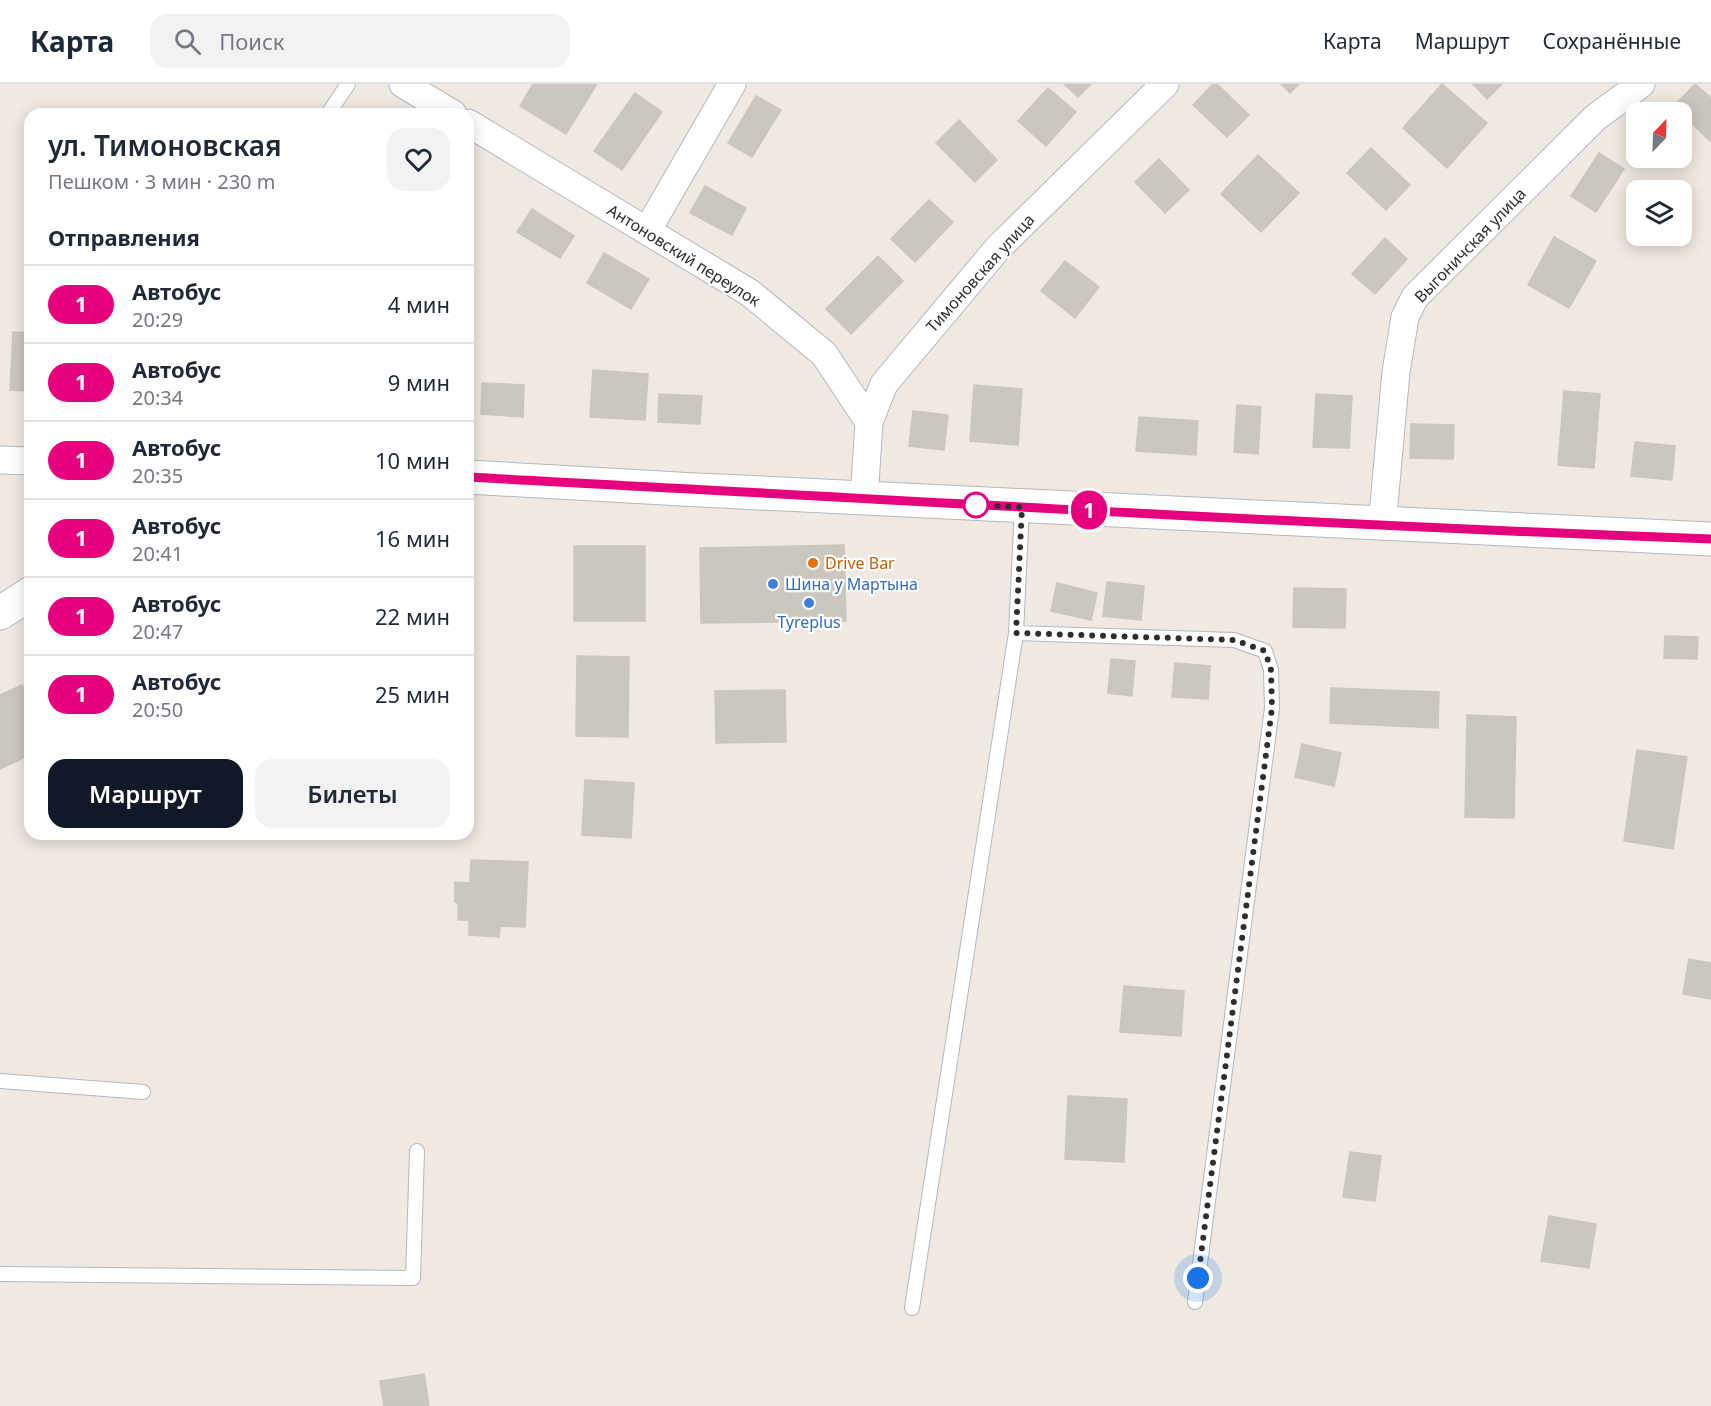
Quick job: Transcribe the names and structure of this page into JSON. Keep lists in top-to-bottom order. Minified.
{"streets":{"street":["Выгоничская улица","Антоновский переулок","Тимоновская улица"]},"crossings":[["Антоновский переулок","Тимоновская улица"]],"places":["Drive Bar","Шина у Мартына","Tyreplus"],"lines":["bus line 1"],"north":"top right","page":{"header":"Карта","search":"Поиск","nav":["Карта","Маршрут","Сохранённые"],"on_map":"1","heading":[["ул. Тимоновская","Пешком · 3 мин · 230 m"],"Отправления"],"list":[{"mark":"1","name":"Автобус","note":"20:29","value":"4 мин"},{"mark":"1","name":"Автобус","note":"20:34","value":"9 мин"},{"mark":"1","name":"Автобус","note":"20:35","value":"10 мин"},{"mark":"1","name":"Автобус","note":"20:41","value":"16 мин"},{"mark":"1","name":"Автобус","note":"20:47","value":"22 мин"},{"mark":"1","name":"Автобус","note":"20:50","value":"25 мин"}],"buttons":["Маршрут","Билеты"]}}
